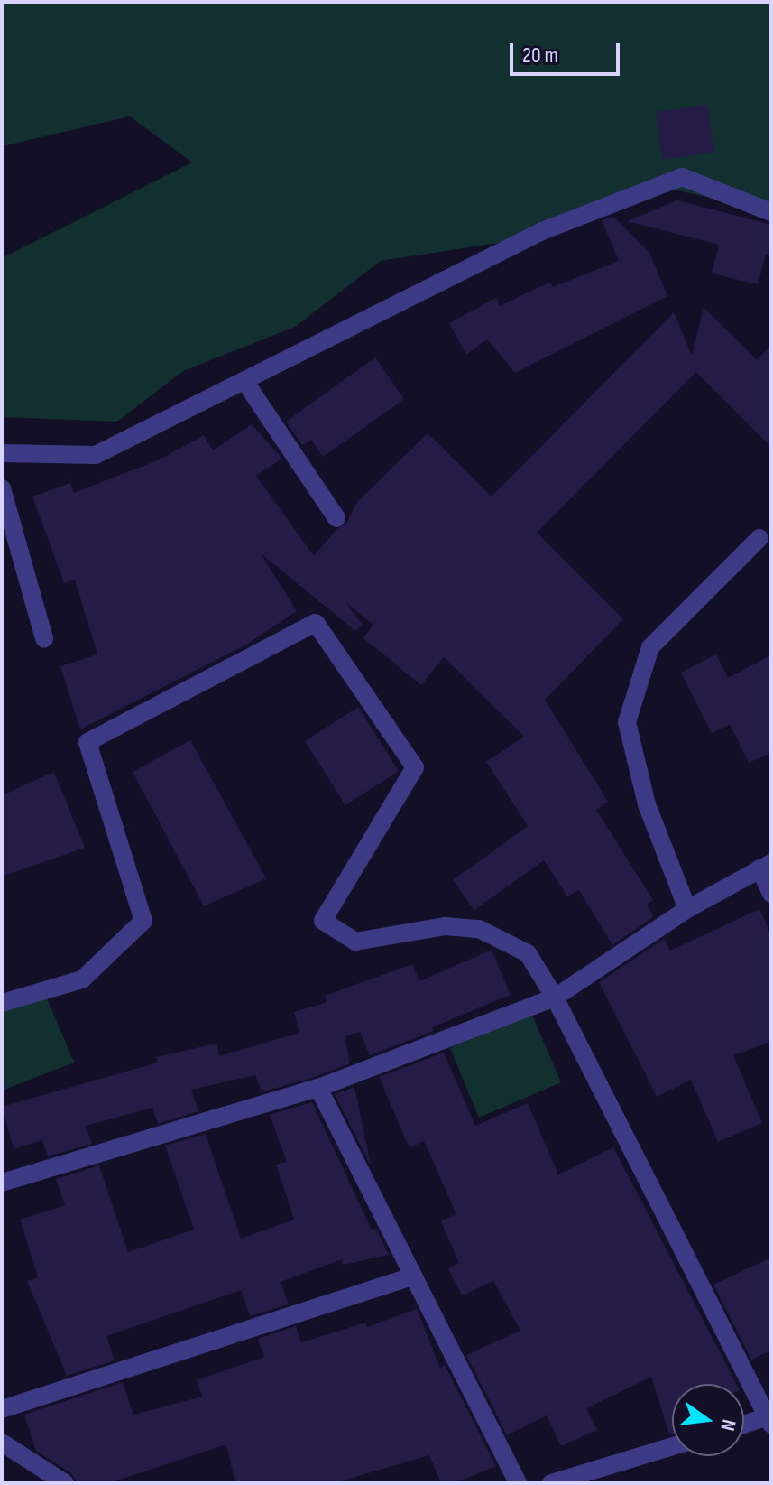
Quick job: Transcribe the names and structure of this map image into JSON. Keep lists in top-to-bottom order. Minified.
{"scale_bar":"20 m","north":"right"}
